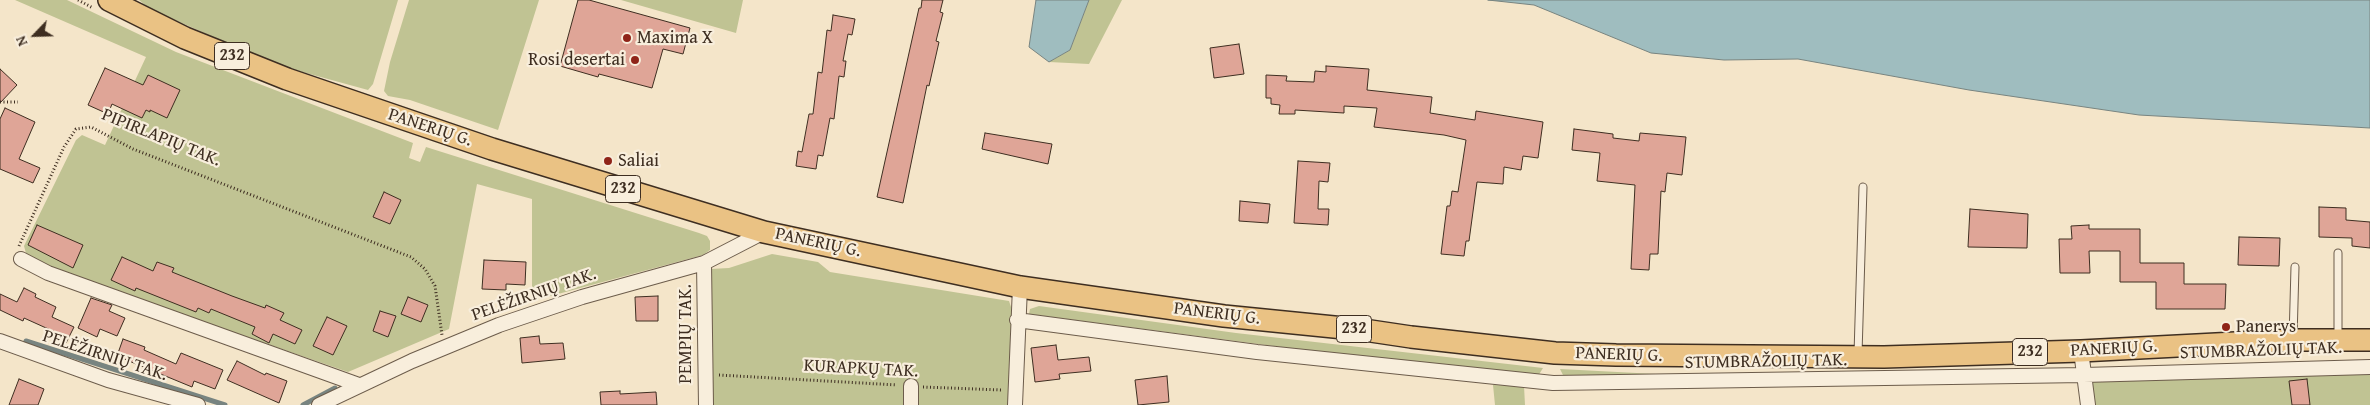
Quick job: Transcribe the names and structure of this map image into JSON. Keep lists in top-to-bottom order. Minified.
{"streets":{"main road":["232","PANERIŲ G."],"street":["PELĖŽIRNIŲ TAK.","PEMPIŲ TAK.","STUMBRAŽOLIŲ TAK."],"path":["PIPIRLAPIŲ TAK.","KURAPKŲ TAK."]},"crossings":[["PANERIŲ G.","PELĖŽIRNIŲ TAK."],["PIPIRLAPIŲ TAK.","PELĖŽIRNIŲ TAK."],["PELĖŽIRNIŲ TAK.","PEMPIŲ TAK."],["PEMPIŲ TAK.","KURAPKŲ TAK."]],"places":["Maxima X","Rosi desertai","Saliai","Panerys"],"north":"bottom left"}
